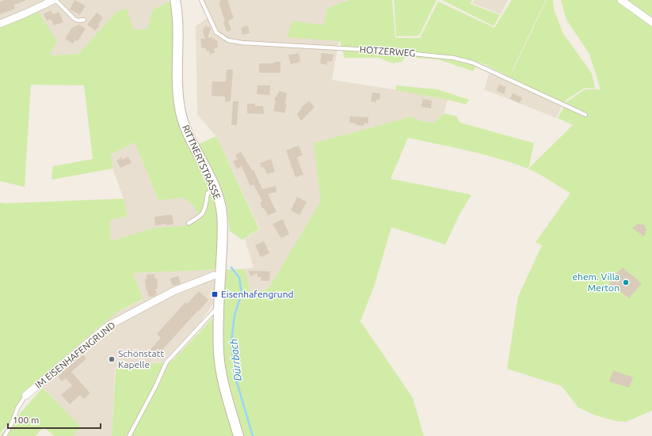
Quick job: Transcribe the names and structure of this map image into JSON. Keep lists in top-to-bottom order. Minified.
{"streets":{"street":["RITTNERTSTRASSE","IM EISENHAFENGRUND"],"lane":["HOTZERWEG"]},"crossings":[["RITTNERTSTRASSE","IM EISENHAFENGRUND"]],"water":["Dürrbach"],"places":{"other":["ehem. Villa Merton","Schönstatt Kapelle"],"transit":["Eisenhafengrund"]},"scale_bar":"100 m"}
